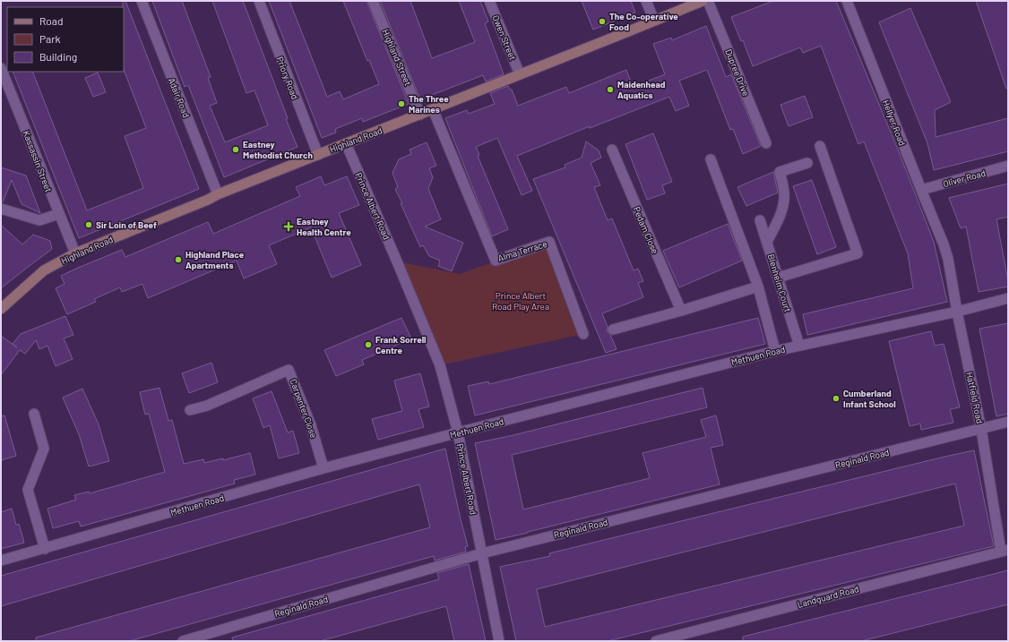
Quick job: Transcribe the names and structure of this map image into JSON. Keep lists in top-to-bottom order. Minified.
{"streets":{"main road":["Highland Road"],"street":["Owen Street","Highland Street","Dupree Drive","Priory Road","Adair Road","Hellyer Road","Kassassin Street","Oliver Road","Prince Albert Road","Pedam Close","Alma Terrace","Blenheim Court","Methuen Road","Hatfield Road","Carpenter Close","Reginald Road","Landguard Road"]},"crossings":[["Owen Street","Highland Road"],["Highland Street","Highland Road"],["Priory Road","Highland Road"],["Adair Road","Highland Road"],["Hellyer Road","Oliver Road"],["Hellyer Road","Hatfield Road"],["Highland Road","Kassassin Street"],["Highland Road","Prince Albert Road"],["Highland Road","Alma Terrace"],["Prince Albert Road","Methuen Road"],["Prince Albert Road","Reginald Road"],["Blenheim Court","Methuen Road"],["Methuen Road","Hatfield Road"],["Methuen Road","Carpenter Close"],["Hatfield Road","Reginald Road"],["Hatfield Road","Landguard Road"]],"parks":["Prince Albert Road Play Area"],"places":{"other":["The Co-operative Food","Maidenhead Aquatics","The Three Marines","Eastney Methodist Church","Sir Loin of Beef","Highland Place Apartments","Frank Sorrell Centre","Cumberland Infant School"],"health":["Eastney Health Centre"]},"legend":["Road","Park","Building"]}
